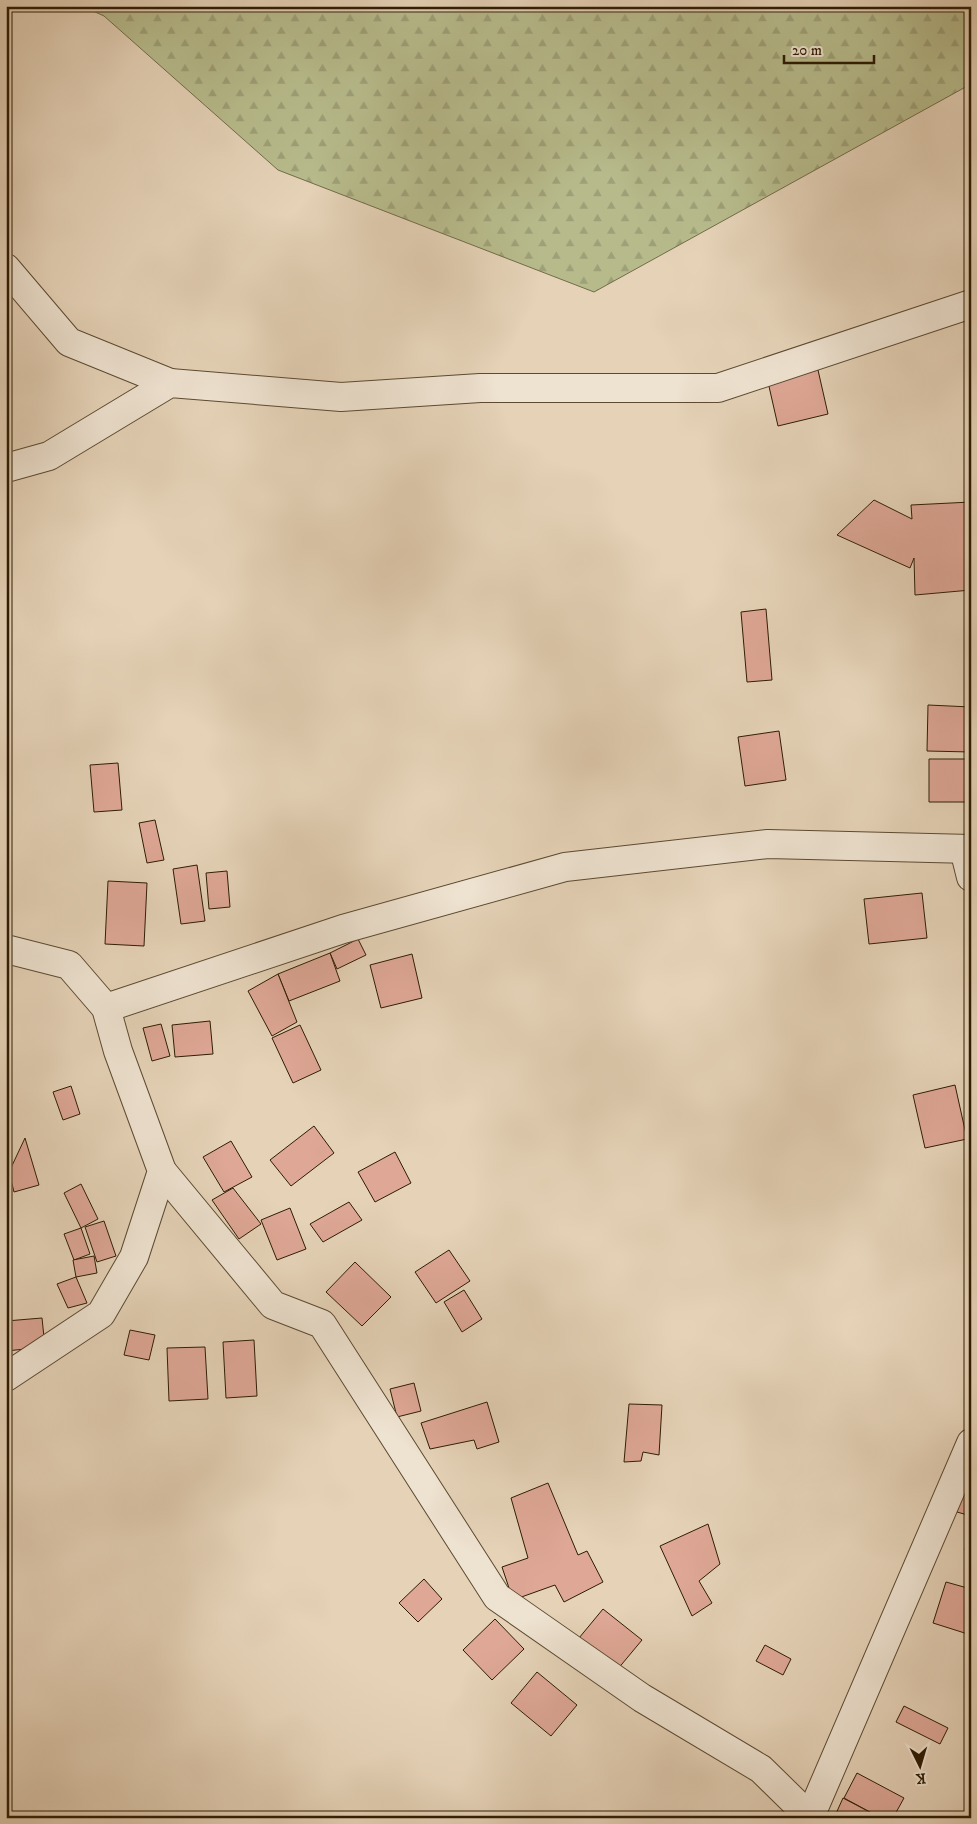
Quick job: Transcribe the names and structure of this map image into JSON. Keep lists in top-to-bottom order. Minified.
{"scale_bar":"20 m","north":"bottom"}
